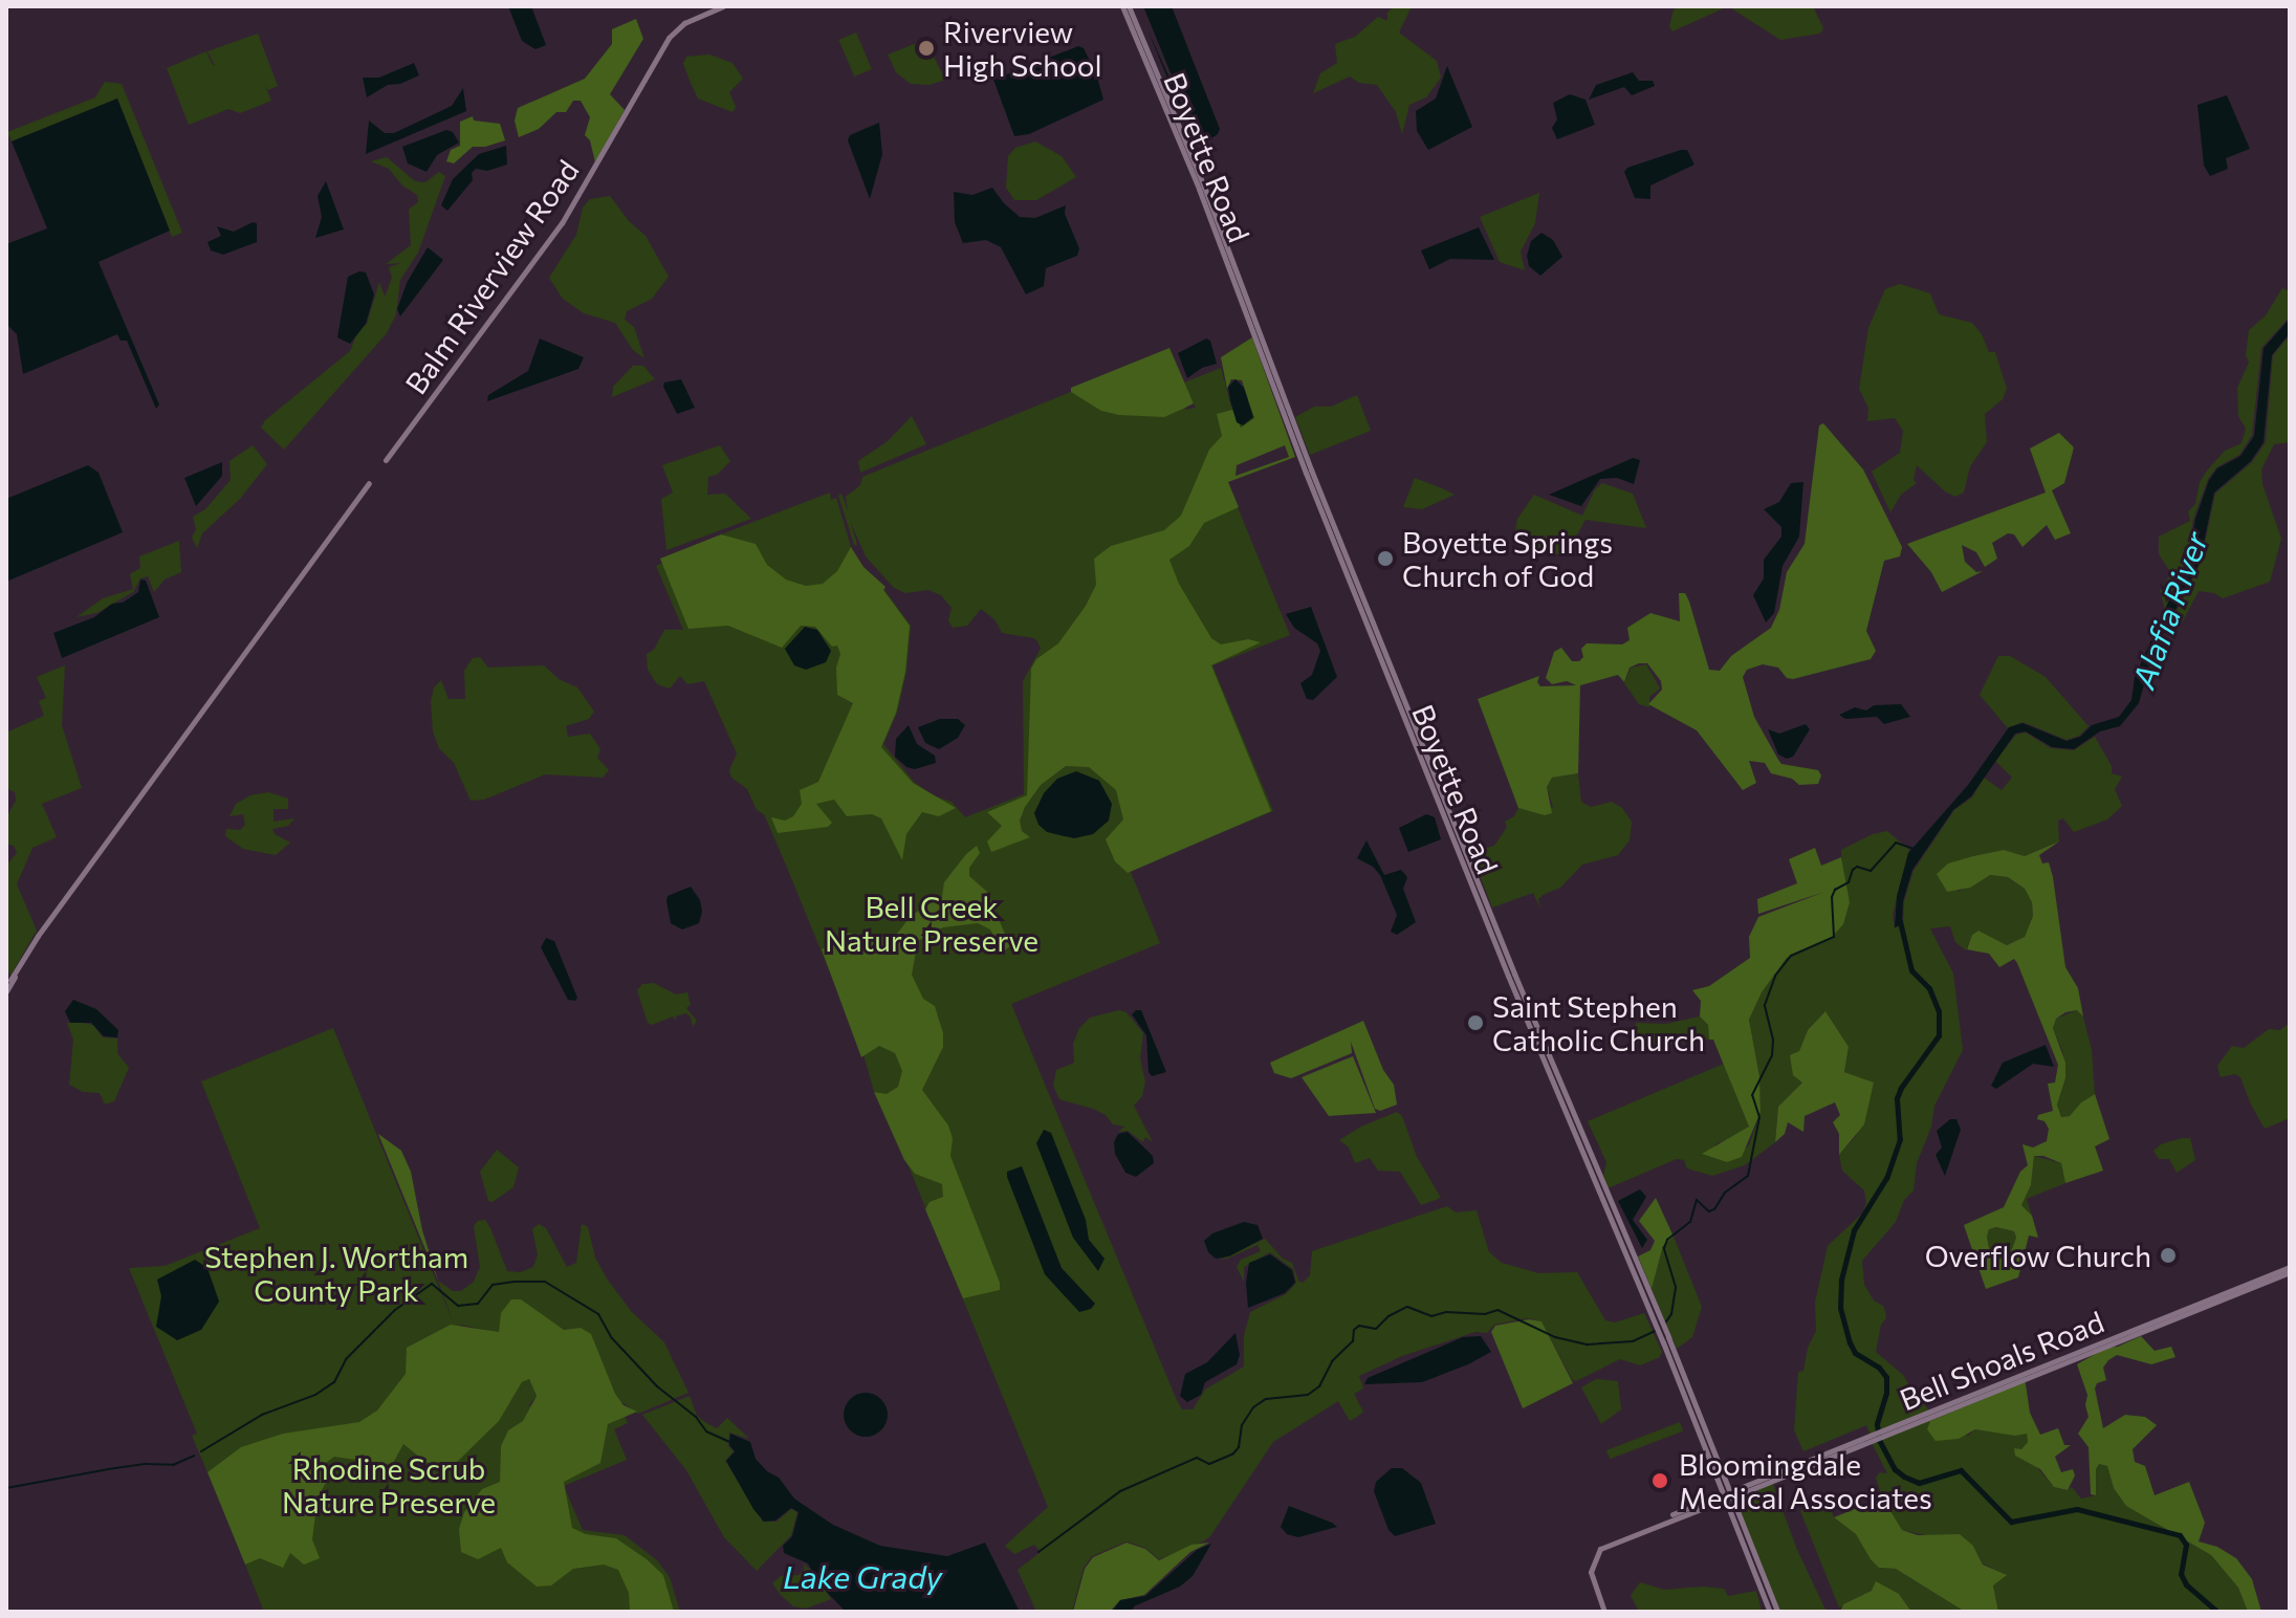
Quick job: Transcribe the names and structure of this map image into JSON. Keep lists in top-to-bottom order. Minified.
{"streets":{"main road":["Boyette Road","Balm Riverview Road","Bell Shoals Road"]},"crossings":[["Boyette Road","Bell Shoals Road"]],"water":["Alafia River","Lake Grady"],"parks":["Bell Creek Nature Preserve","Stephen J. Wortham County Park","Rhodine Scrub Nature Preserve"],"places":["Riverview High School","Boyette Springs Church of God","Saint Stephen Catholic Church","Overflow Church","Bloomingdale Medical Associates"]}
